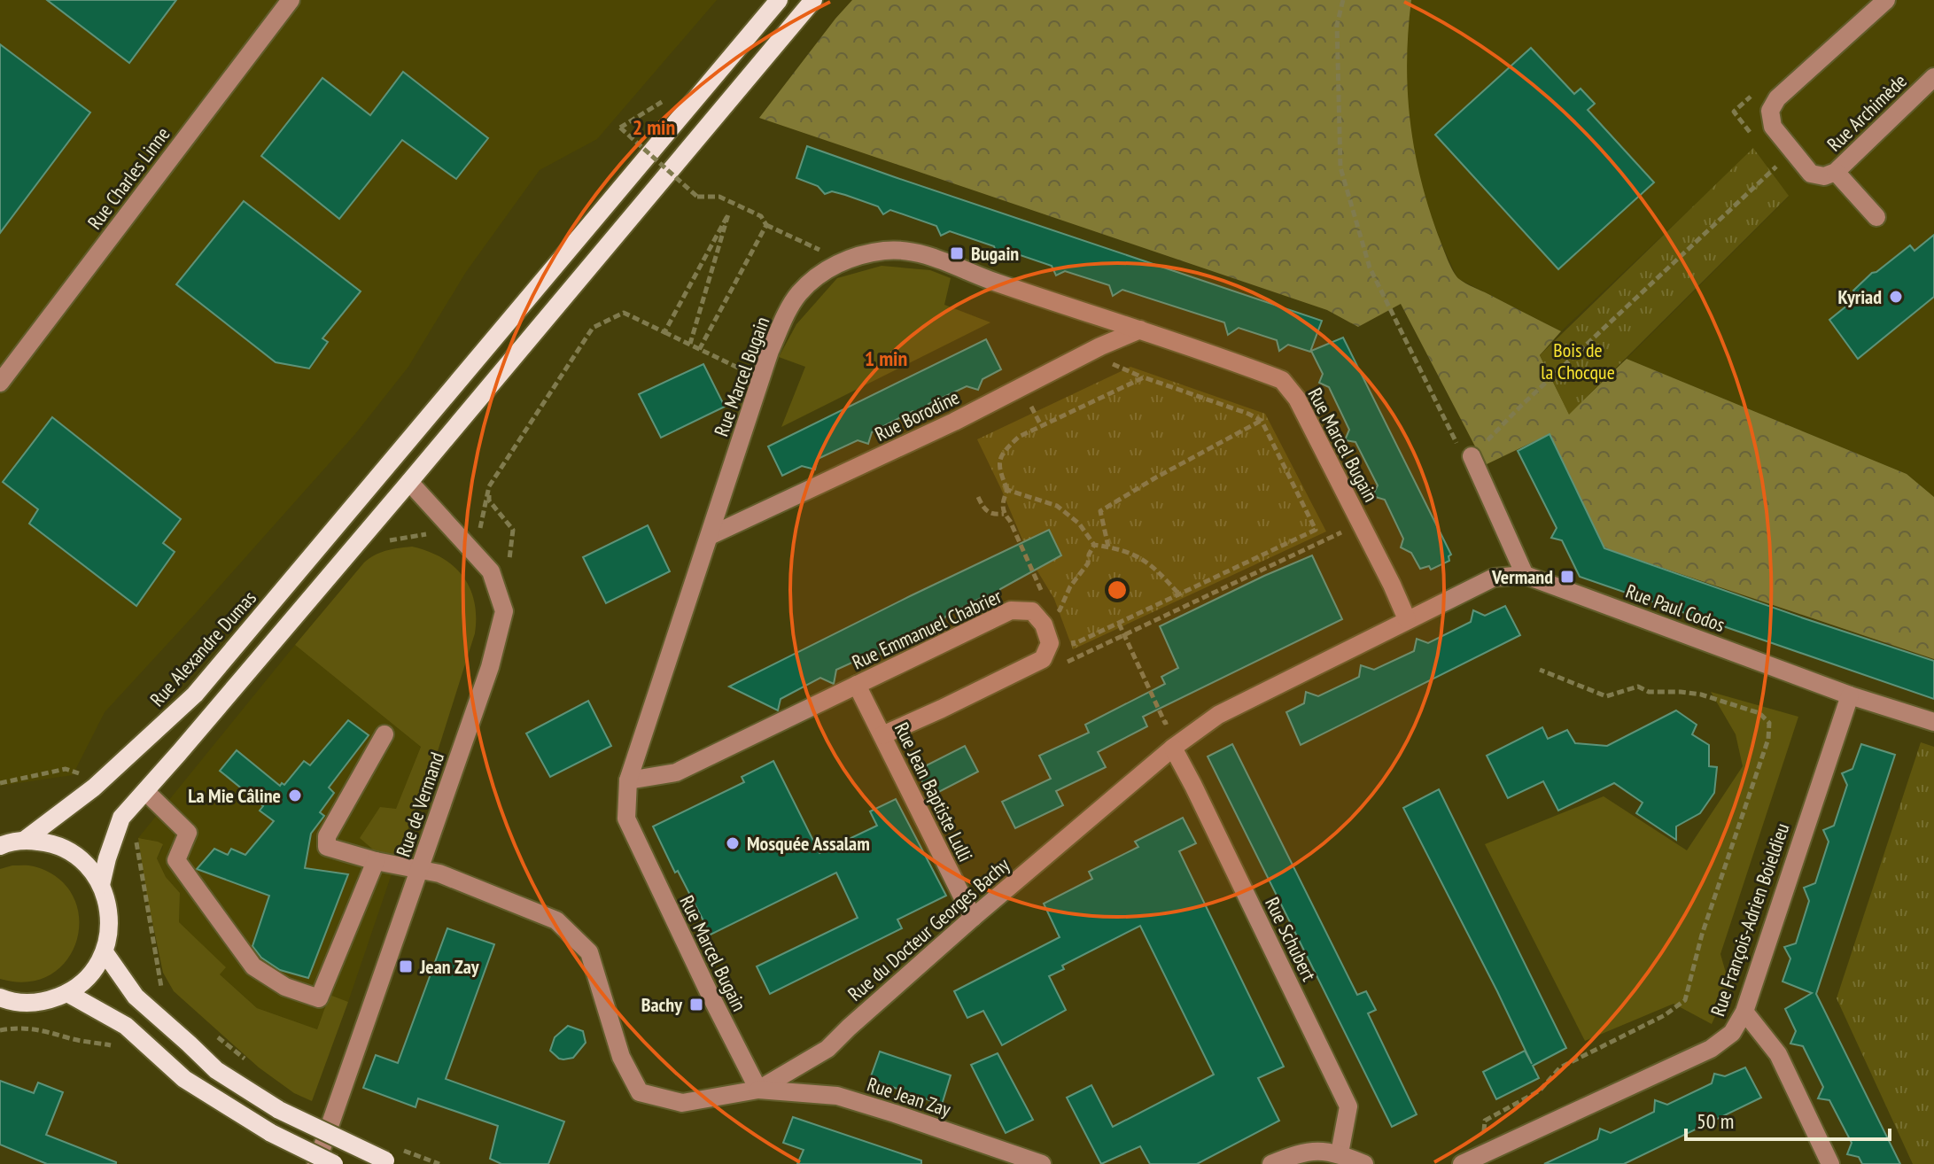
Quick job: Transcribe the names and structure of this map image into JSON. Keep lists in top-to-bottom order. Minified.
{"streets":{"main road":["Rue Alexandre Dumas"],"street":["Rue Archimède","Rue Charles Linne","Rue Marcel Bugain","Rue Borodine","Rue Paul Codos","Rue Emmanuel Chabrier","Rue Jean Baptiste Lulli","Rue de Vermand","Rue François-Adrien Boieldieu","Rue du Docteur Georges Bachy","Rue Schubert","Rue Jean Zay"]},"crossings":[["Rue Marcel Bugain","Rue Borodine"],["Rue Marcel Bugain","Rue Emmanuel Chabrier"],["Rue Marcel Bugain","Rue du Docteur Georges Bachy"],["Rue Marcel Bugain","Rue Jean Zay"],["Rue Paul Codos","Rue François-Adrien Boieldieu"],["Rue Paul Codos","Rue du Docteur Georges Bachy"],["Rue Emmanuel Chabrier","Rue Jean Baptiste Lulli"],["Rue Jean Baptiste Lulli","Rue du Docteur Georges Bachy"],["Rue de Vermand","Rue du Docteur Georges Bachy"],["Rue du Docteur Georges Bachy","Rue Schubert"],["Rue du Docteur Georges Bachy","Rue Jean Zay"]],"parks":["Bois de la Chocque"],"places":{"transit":["Bugain","Vermand","Jean Zay","Bachy"],"other":["Kyriad","La Mie Câline","Mosquée Assalam"]},"scale_bar":"50 m","rings":["2 min","1 min"]}
